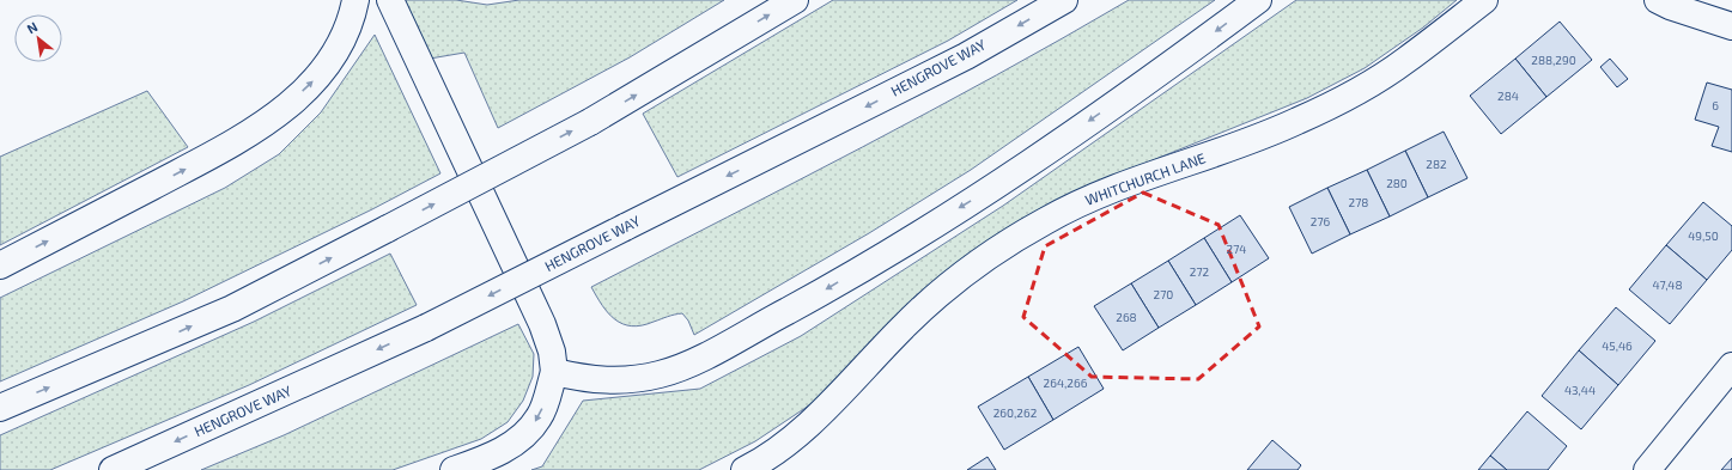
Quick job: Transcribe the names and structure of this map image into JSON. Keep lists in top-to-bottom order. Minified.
{"streets":{"main road":["HENGROVE WAY","WHITCHURCH LANE"]},"house_numbers":["288,290","284","6","282","280","278","276","49,50","274","272","47,48","270","268","45,46","264,266","43,44","260,262"],"north":"top left"}
